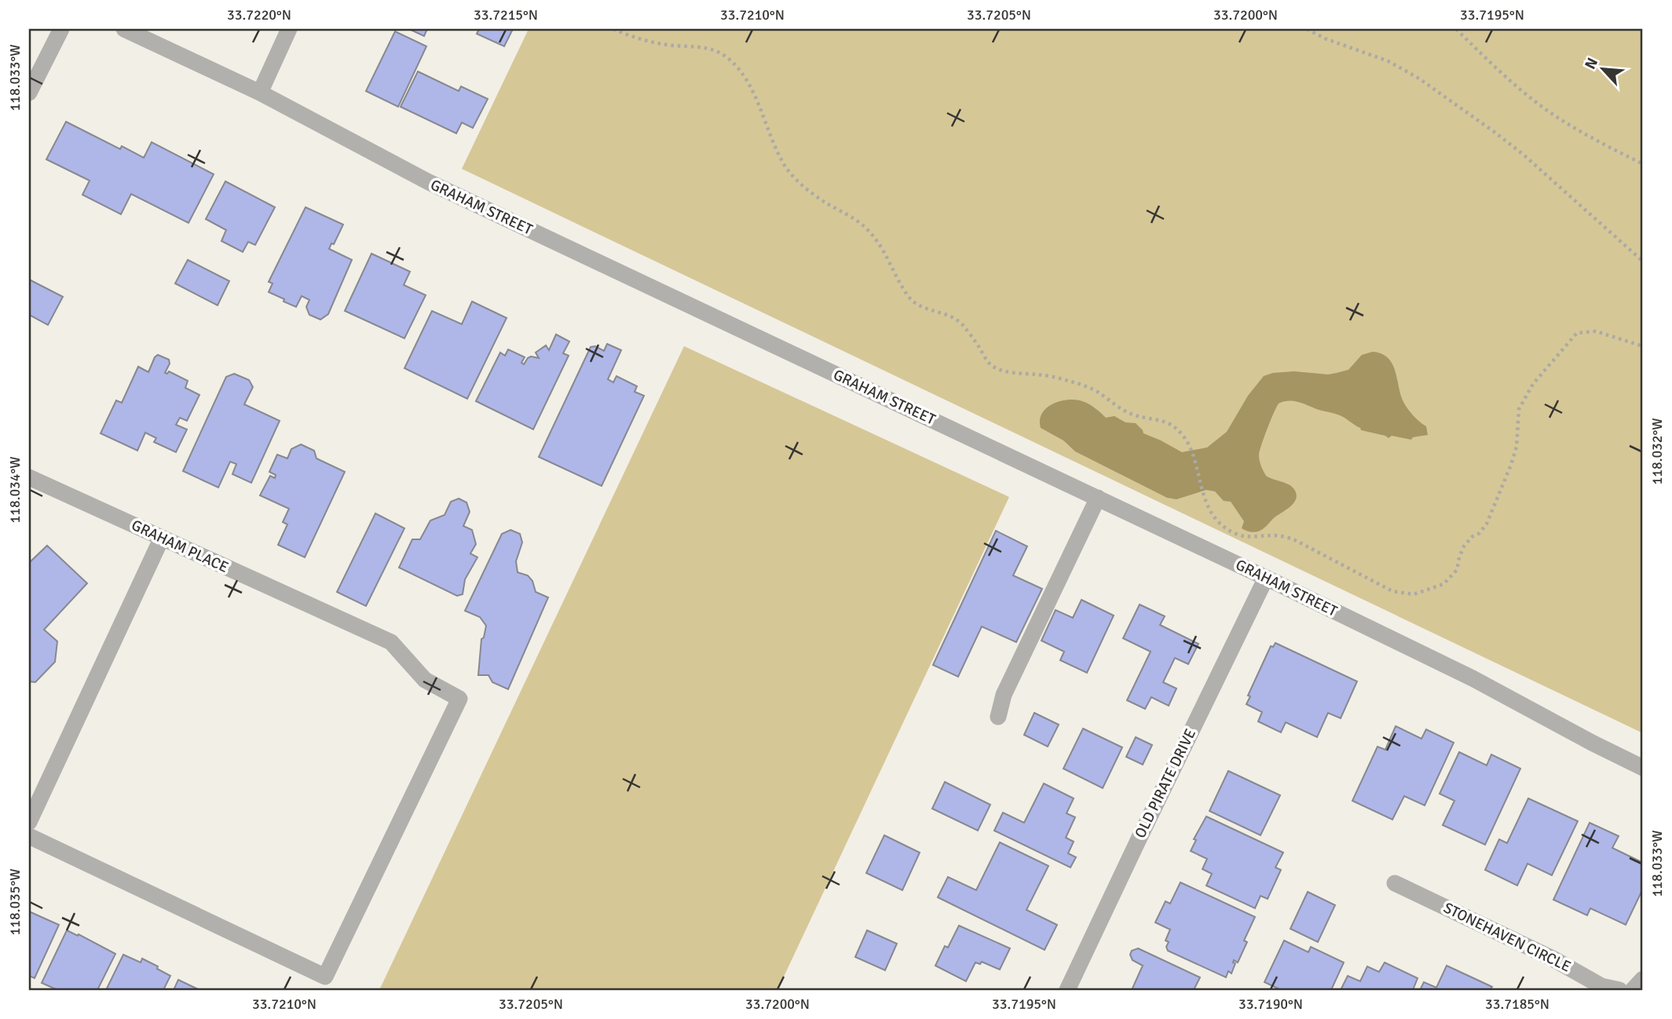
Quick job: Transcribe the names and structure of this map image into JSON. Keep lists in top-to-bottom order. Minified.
{"streets":{"street":["GRAHAM STREET","GRAHAM PLACE","OLD PIRATE DRIVE","STONEHAVEN CIRCLE"]},"crossings":[["GRAHAM STREET","OLD PIRATE DRIVE"]],"north":"top left","coordinates":["33.7220°N","33.7215°N","33.7210°N","33.7205°N","33.7200°N","33.7195°N","118.033°W","118.032°W","118.034°W","118.035°W","33.7190°N","33.7185°N"]}
